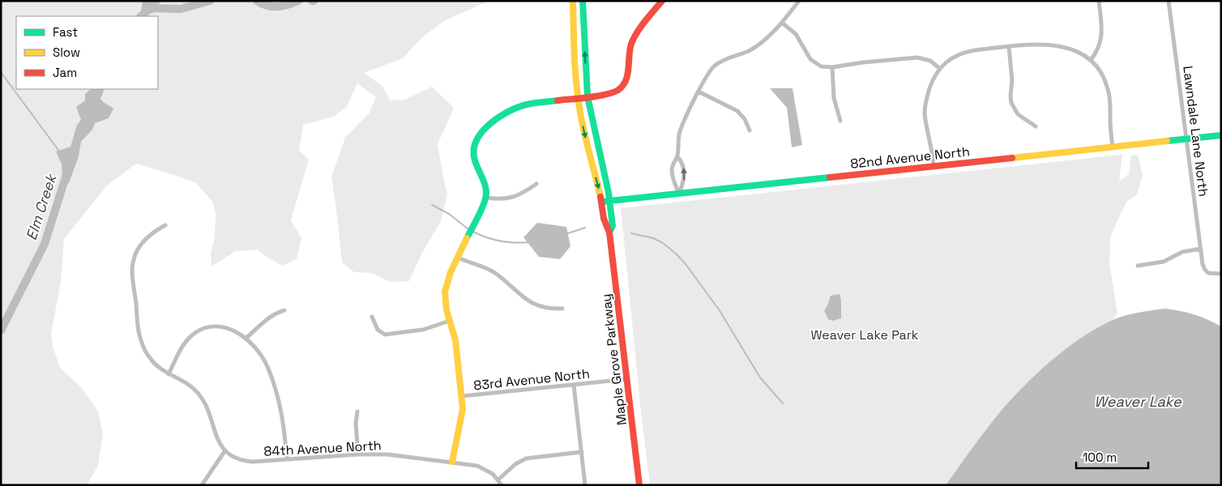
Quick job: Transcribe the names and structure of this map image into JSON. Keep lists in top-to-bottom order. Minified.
{"streets":{"street":["Lawndale Lane North","82nd Avenue North","Maple Grove Parkway","83rd Avenue North","84th Avenue North"]},"crossings":[["Lawndale Lane North","82nd Avenue North"],["82nd Avenue North","Maple Grove Parkway"],["Maple Grove Parkway","83rd Avenue North"]],"water":["Elm Creek","Weaver Lake"],"parks":["Weaver Lake Park"],"legend":["Fast","Slow","Jam"],"scale_bar":"100 m"}
